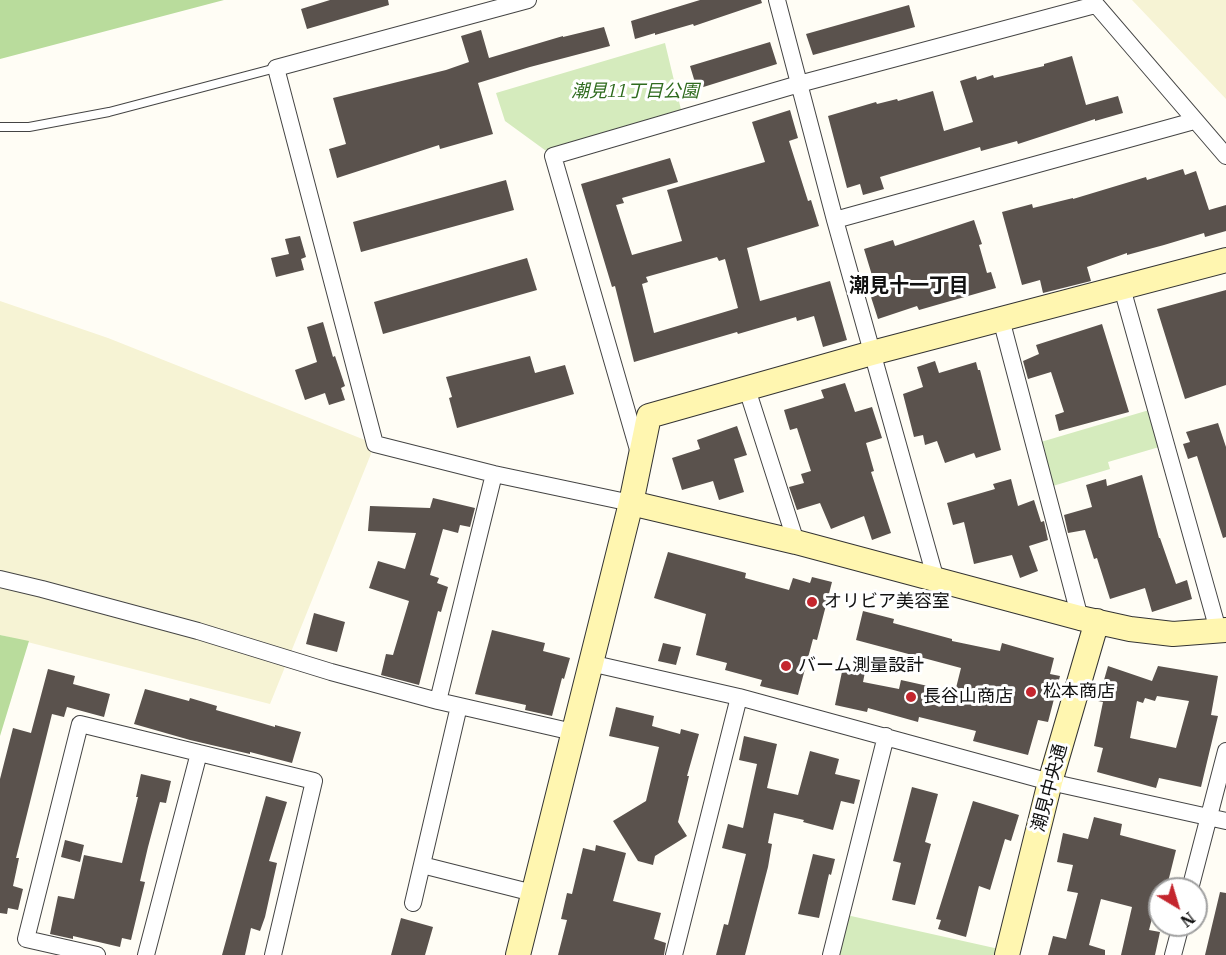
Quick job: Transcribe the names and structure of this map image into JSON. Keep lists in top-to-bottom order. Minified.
{"streets":{"street":["潮見中央通"]},"districts":["潮見十一丁目"],"parks":["潮見11丁目公園"],"places":["オリビア美容室","バーム測量設計","松本商店","長谷山商店"],"north":"bottom right"}
